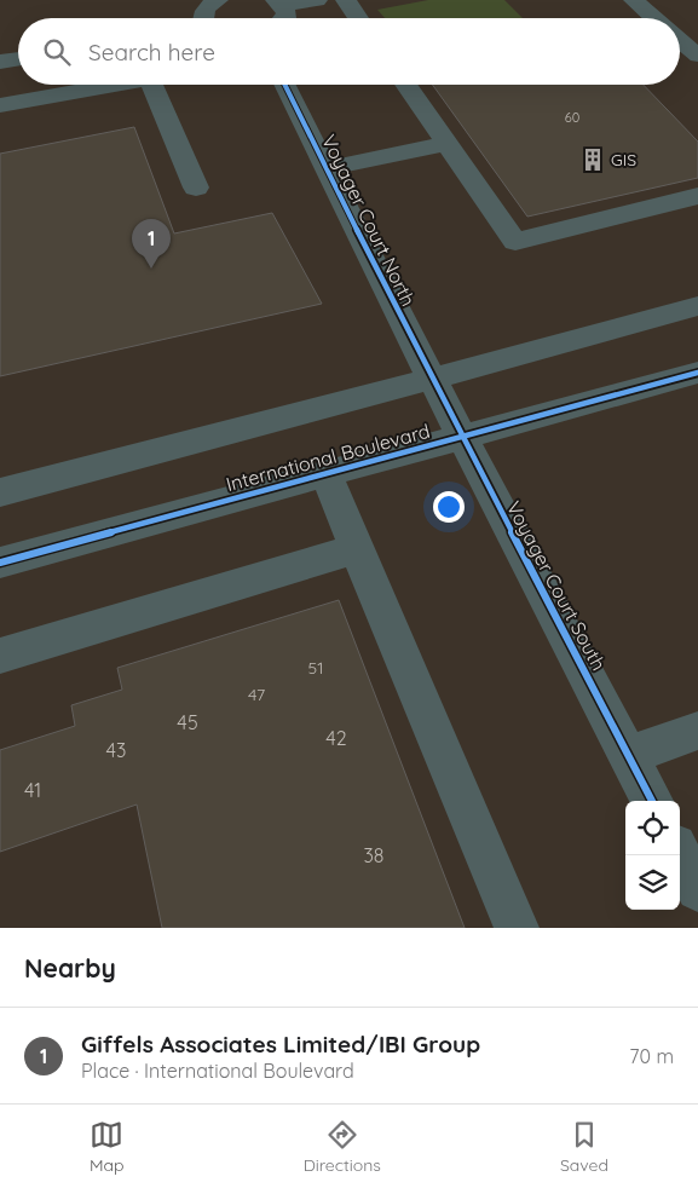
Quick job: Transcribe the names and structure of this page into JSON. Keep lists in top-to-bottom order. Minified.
{"streets":{"street":["Voyager Court North","International Boulevard","Voyager Court South"]},"crossings":[["Voyager Court North","Voyager Court South"],["International Boulevard","Voyager Court South"]],"places":{"building":["GIS"]},"house_numbers":["60","51","47","45","42","43","41","38"],"page":{"search":"Search here","pins":"1","heading":"Nearby","list":[{"mark":"1","name":"Giffels Associates Limited/IBI Group","note":"Place · International Boulevard","value":"70 m"}],"nav":["Map","Directions","Saved"]}}
